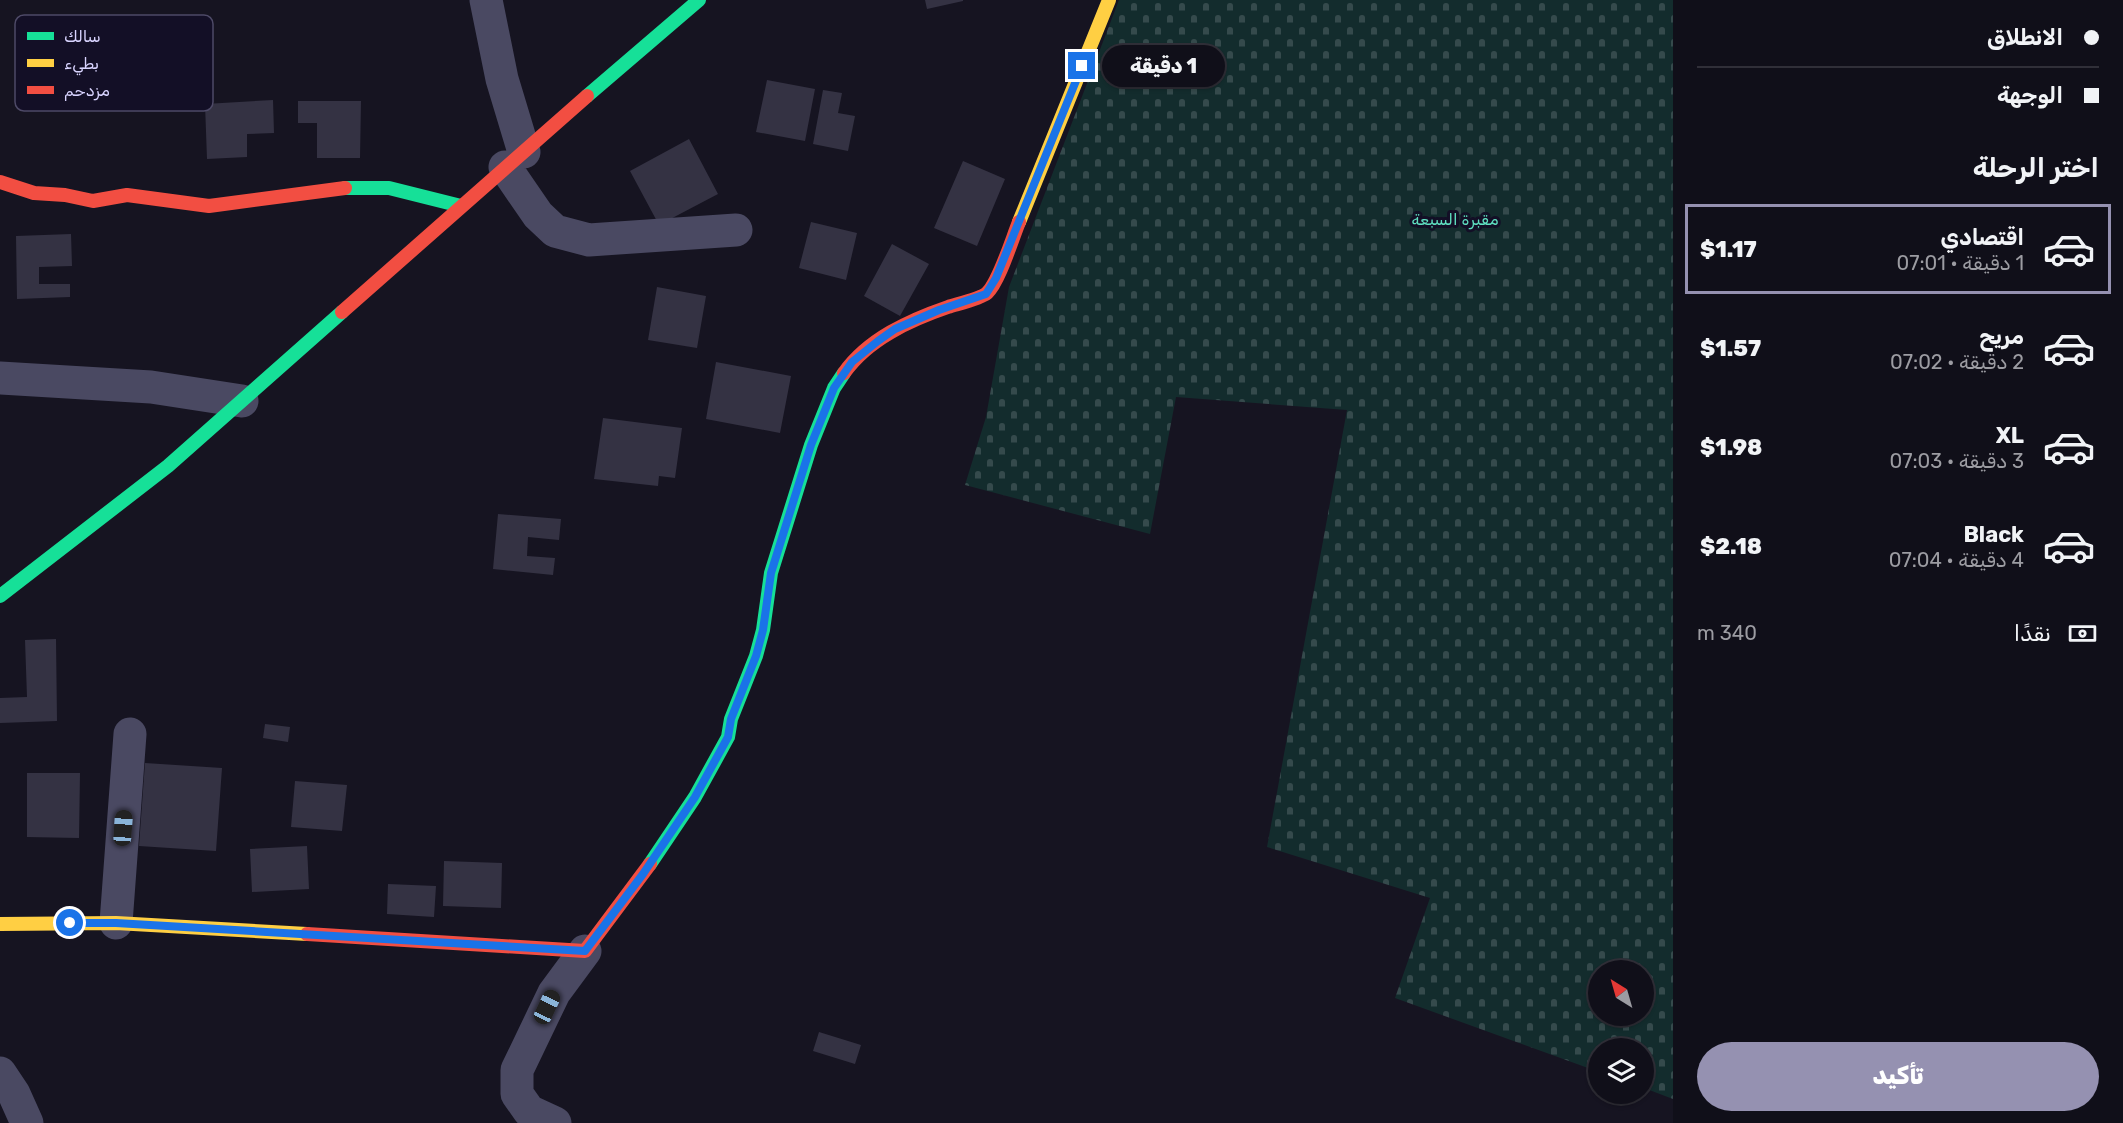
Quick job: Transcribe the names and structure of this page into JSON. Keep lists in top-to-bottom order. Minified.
{"parks":["مقبرة السبعة"],"legend":["سالك","بطيء","مزدحم"],"north":"top left","page":{"banner":["الانطلاق","الوجهة"],"bubble":"1 دقيقة","heading":"اختر الرحلة","list":[{"name":"اقتصادي","note":"1 دقيقة · 07:01","value":"$1.17"},{"name":"مريح","note":"2 دقيقة · 07:02","value":"$1.57"},{"name":"XL","note":"3 دقيقة · 07:03","value":"$1.98"},{"name":"Black","note":"4 دقيقة · 07:04","value":"$2.18"}],"pay":["نقدًا","340 m"],"buttons":"تأكيد"}}
